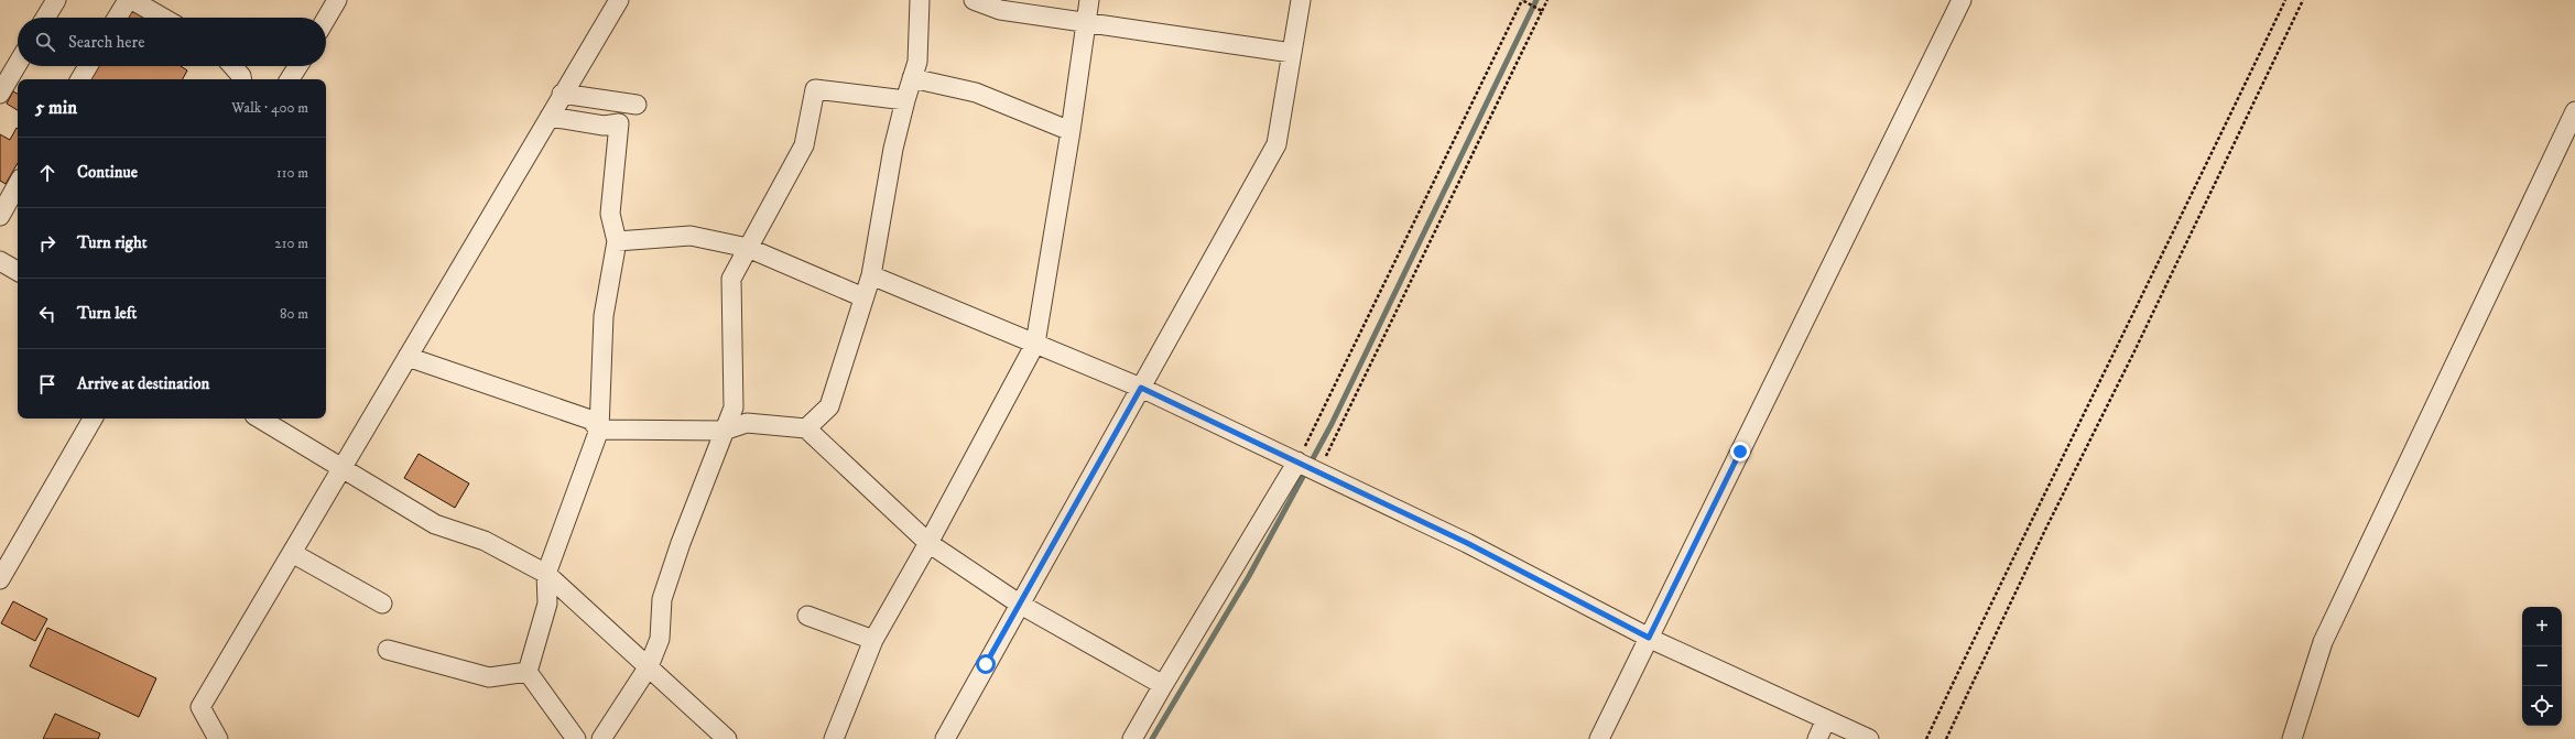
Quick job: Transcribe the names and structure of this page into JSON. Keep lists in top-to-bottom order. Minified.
{"page":{"search":"Search here","heading":["5 min","Walk · 400 m"],"list":[["Continue","110 m"],["Turn right","210 m"],["Turn left","80 m"],"Arrive at destination"],"map_buttons":["+","−"]}}
